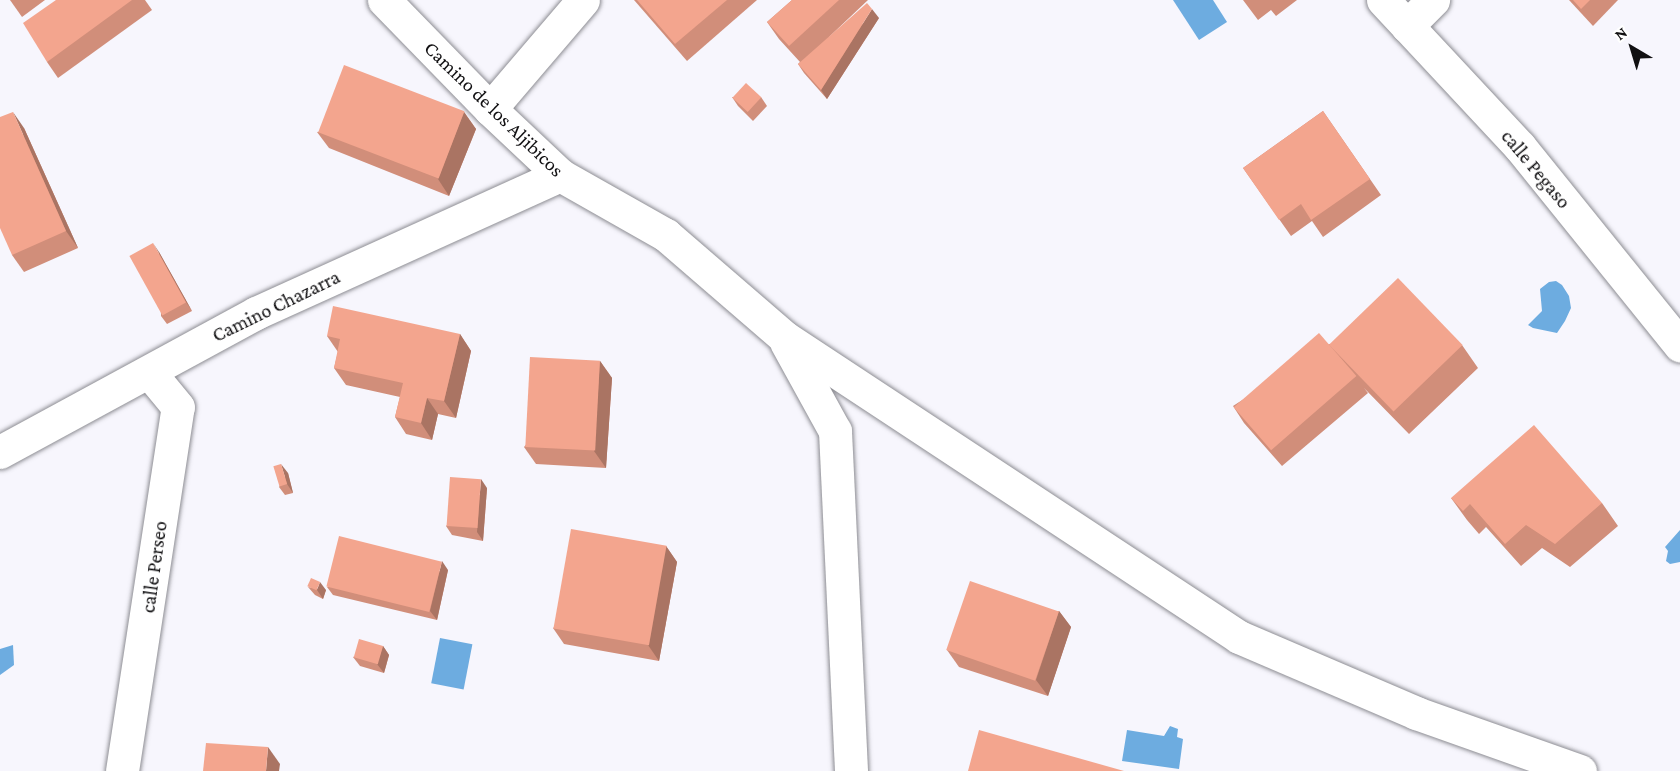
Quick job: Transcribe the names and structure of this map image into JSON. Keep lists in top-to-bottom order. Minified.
{"streets":{"street":["Camino de los Aljibicos","calle Pegaso","Camino Chazarra","calle Perseo"]},"crossings":[["Camino de los Aljibicos","Camino Chazarra"],["Camino Chazarra","calle Perseo"]],"north":"top left"}
